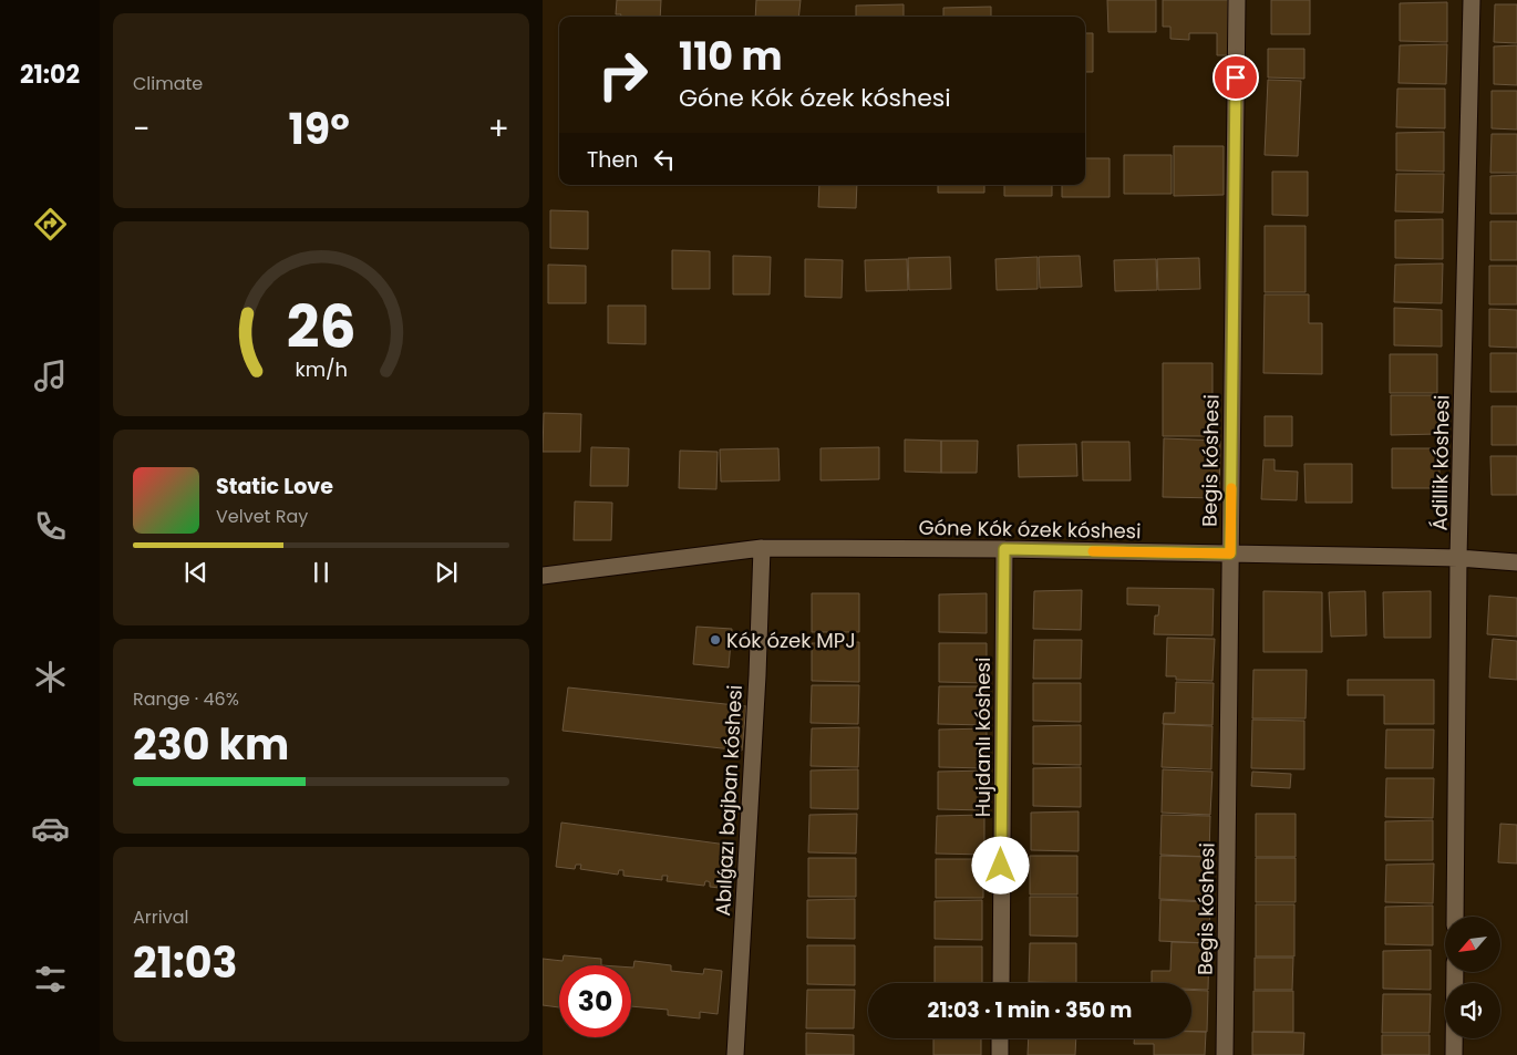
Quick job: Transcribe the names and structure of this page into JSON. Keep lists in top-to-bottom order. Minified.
{"streets":{"street":["Begis kóshesi","Ádillik kóshesi","Góne Kók ózek kóshesi","Hujdanlı kóshesi","Abılǵazı bajban kóshesi"]},"crossings":[["Begis kóshesi","Góne Kók ózek kóshesi"],["Ádillik kóshesi","Góne Kók ózek kóshesi"],["Góne Kók ózek kóshesi","Hujdanlı kóshesi"],["Góne Kók ózek kóshesi","Abılǵazı bajban kóshesi"]],"places":["Kók ózek MPJ"],"north":"bottom left","page":{"tabs":"21:02","tile":["Climate",["Range · 46%","230 km"],["Arrival","21:03"]],"turn":["110 m","Góne Kók ózek kóshesi"],"heat":["−","19°","+"],"then":"Then","song":["Static Love","Velvet Ray"],"limit":"30","trip":"21:03 · 1 min · 350 m","gauge":["26","km/h"]}}
